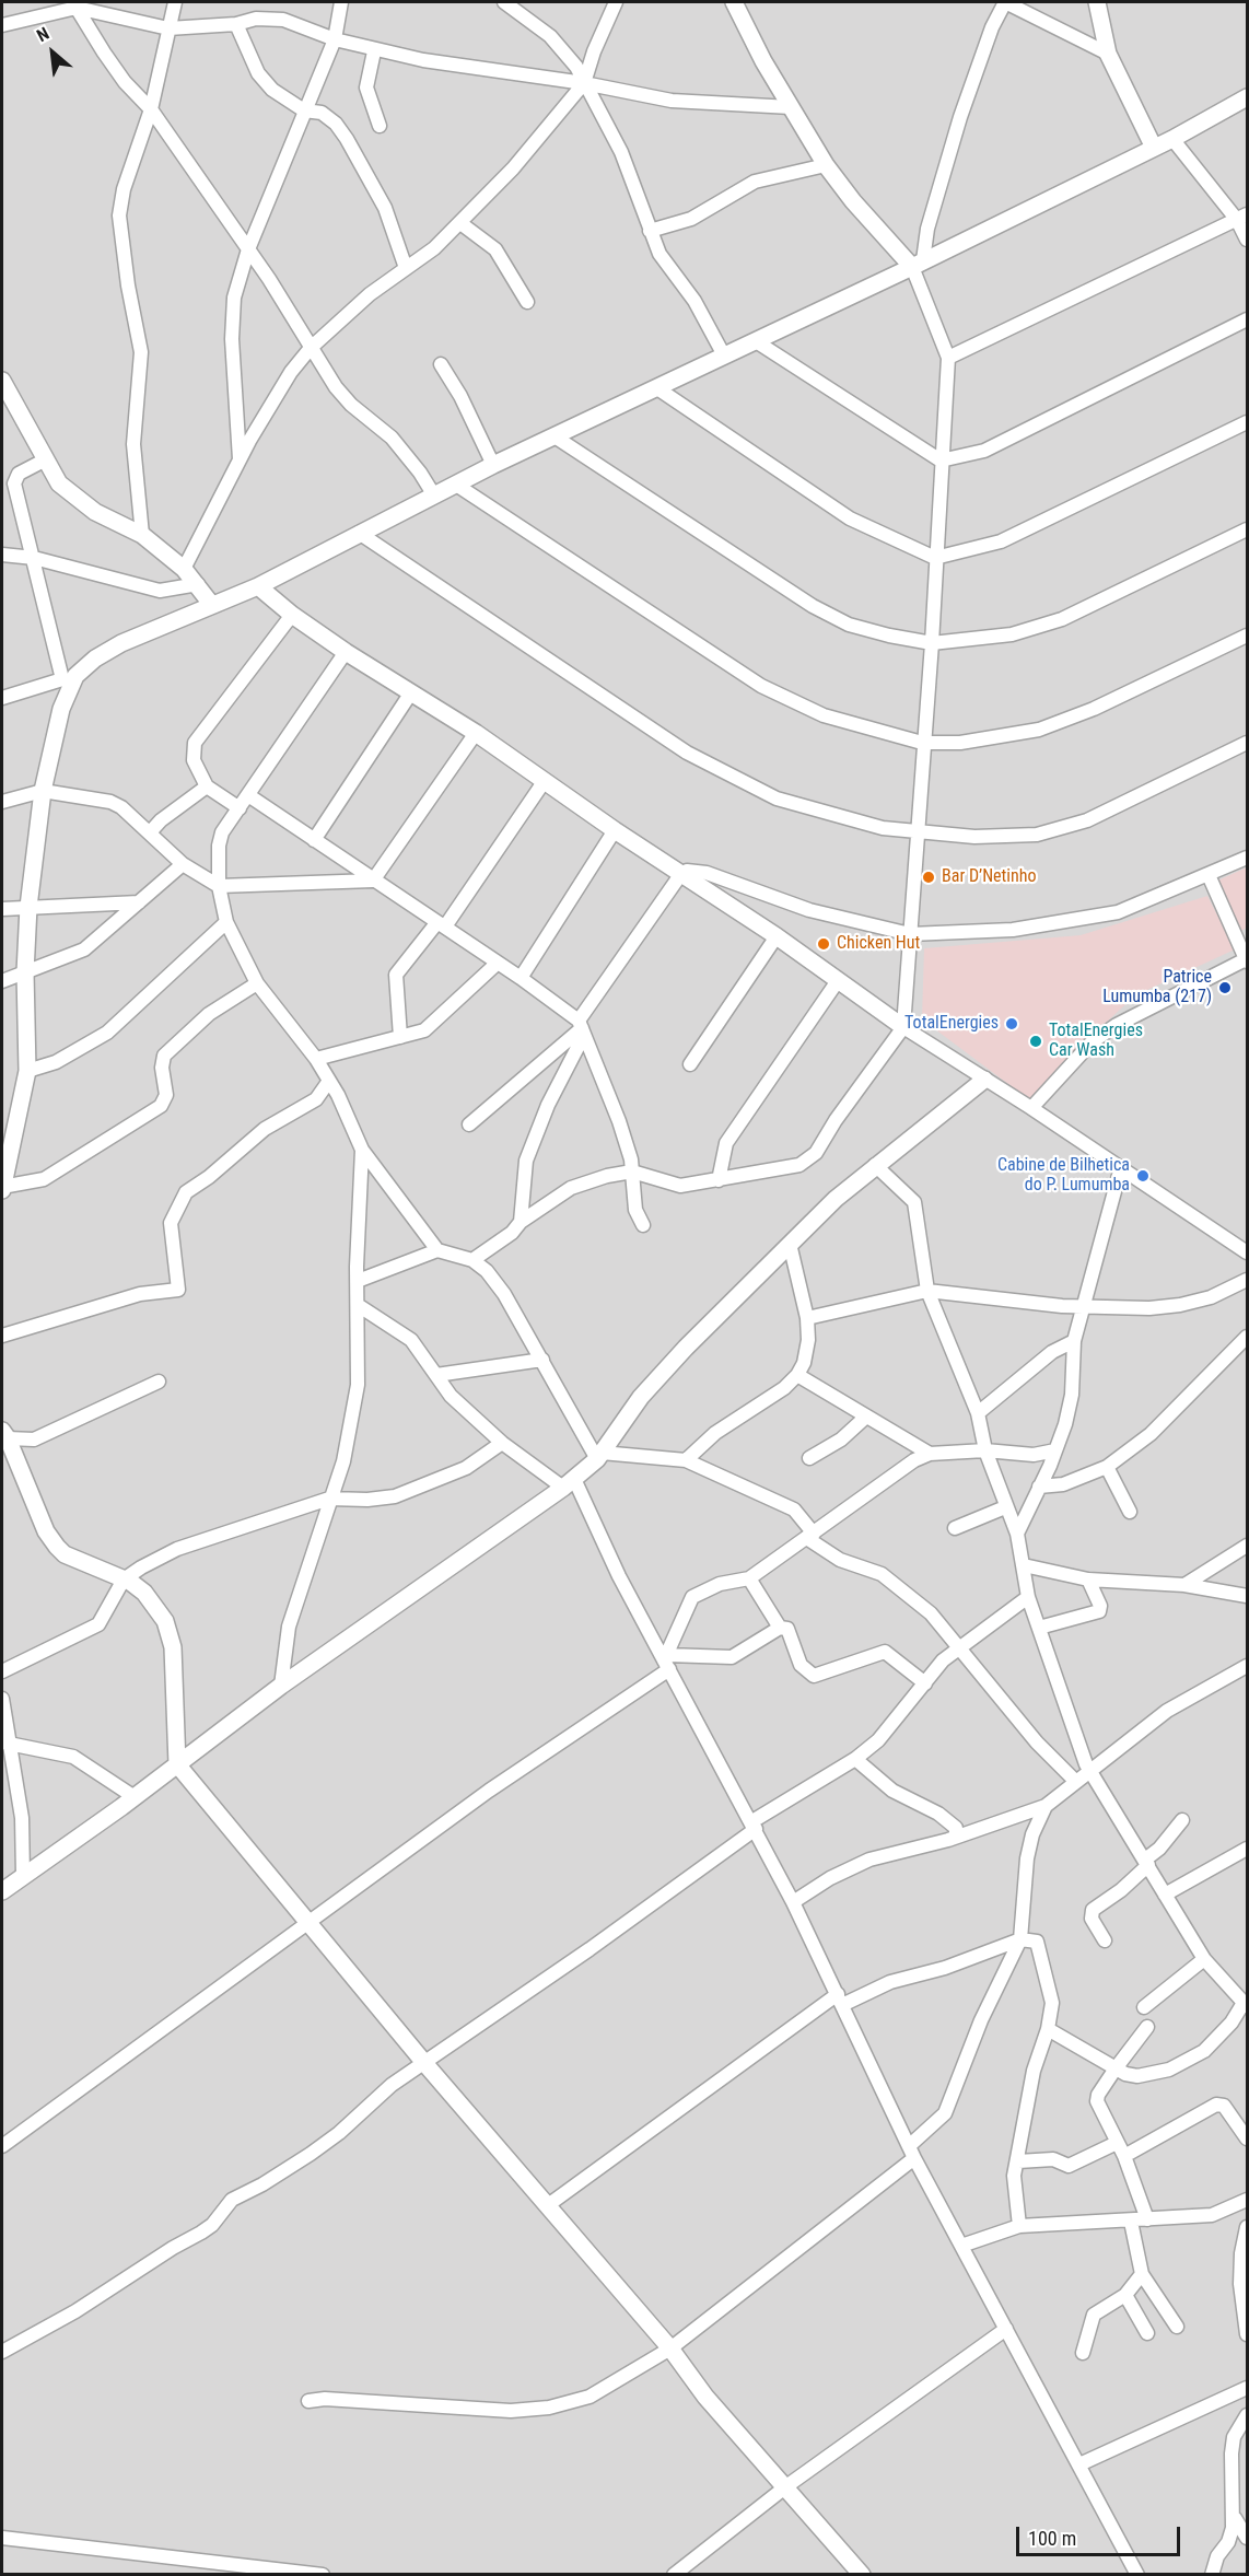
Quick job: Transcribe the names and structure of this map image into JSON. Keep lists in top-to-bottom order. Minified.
{"places":["Bar D’Netinho","Chicken Hut","Patrice Lumumba (217)","TotalEnergies","TotalEnergies Car Wash","Cabine de Bilhetica do P. Lumumba"],"scale_bar":"100 m","north":"top left"}
